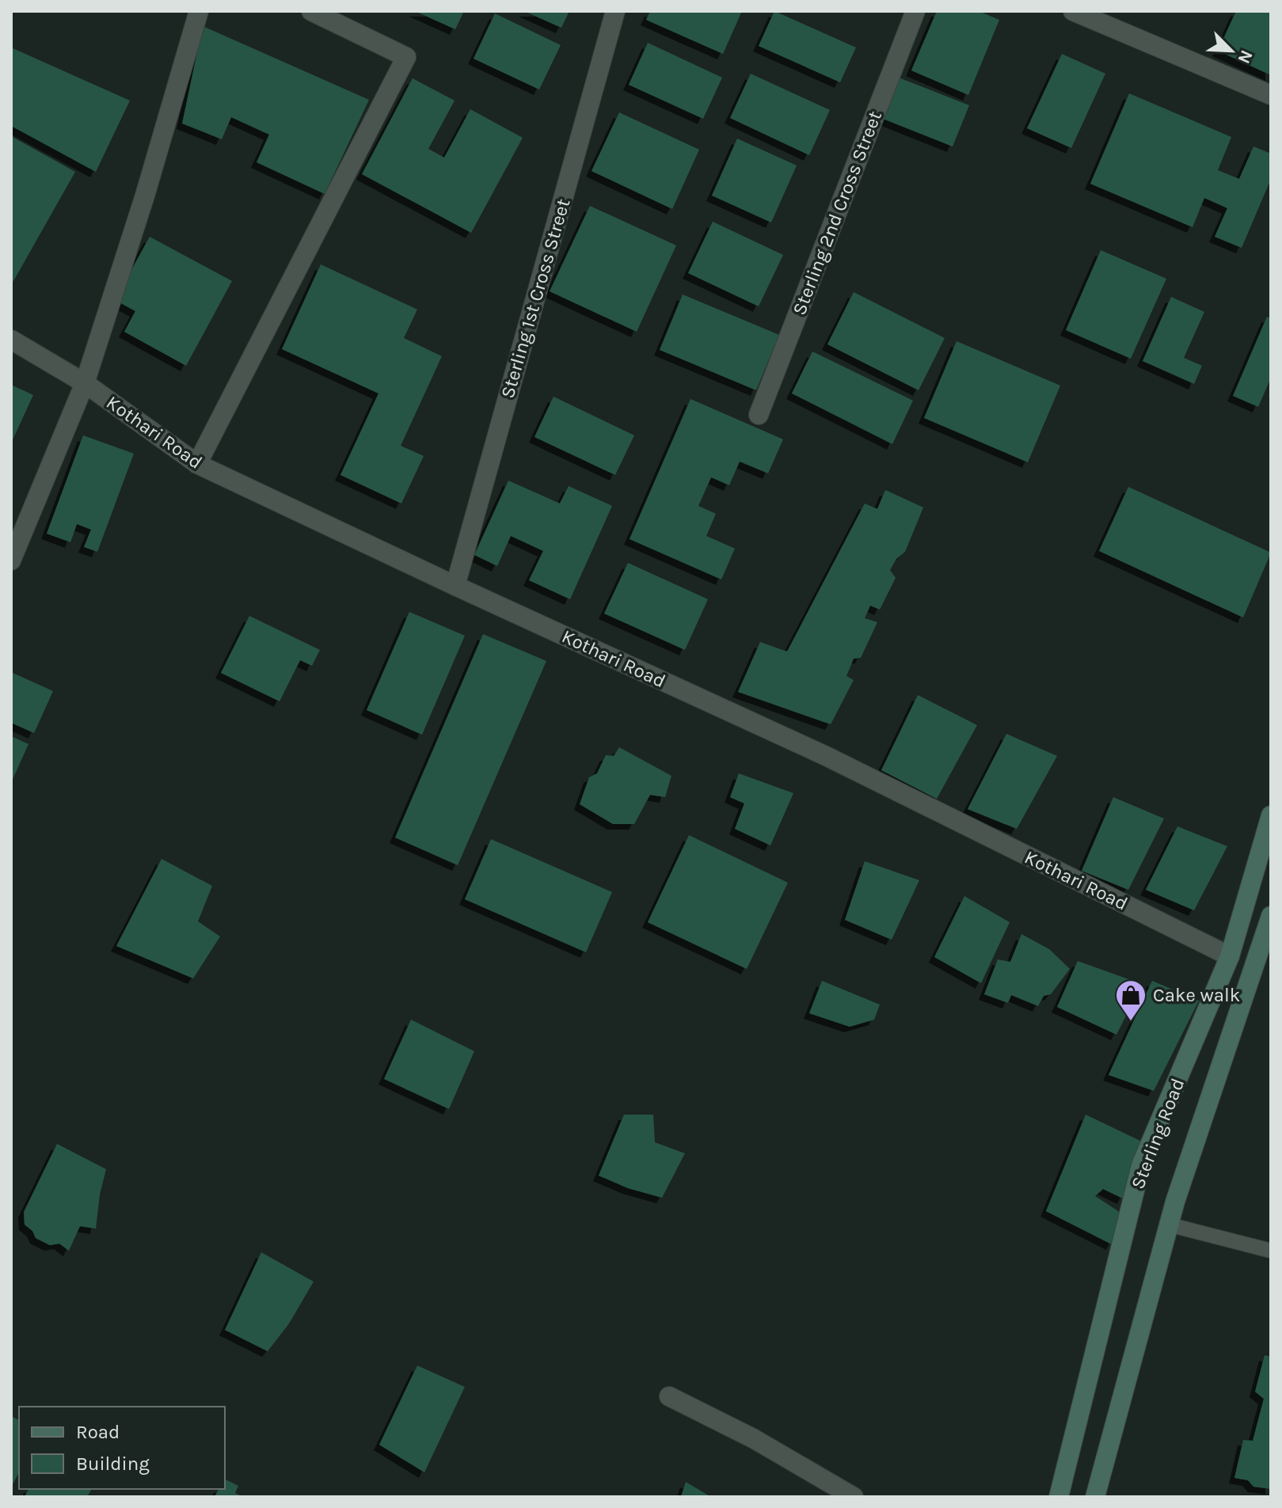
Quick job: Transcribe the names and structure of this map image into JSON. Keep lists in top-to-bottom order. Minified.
{"streets":{"main road":["Sterling Road"],"street":["Sterling 2nd Cross Street","Sterling 1st Cross Street","Kothari Road"]},"crossings":[["Sterling 1st Cross Street","Kothari Road"],["Kothari Road","Sterling Road"]],"places":{"shop":["Cake walk"]},"legend":["Road","Building"],"north":"bottom right"}
